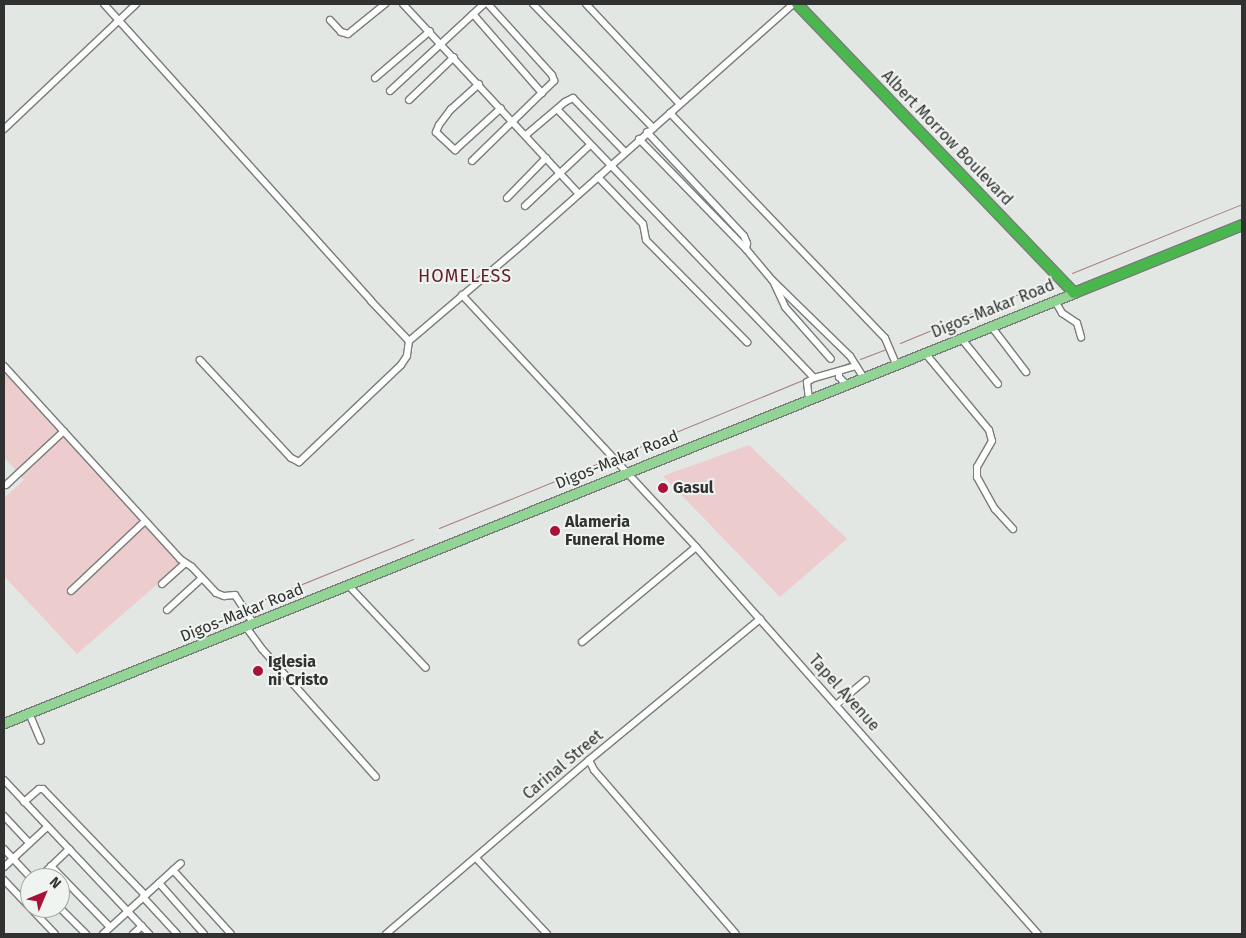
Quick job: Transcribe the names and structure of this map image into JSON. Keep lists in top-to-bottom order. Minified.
{"streets":{"highway":["Albert Morrow Boulevard","Digos-Makar Road"],"street":["Tapel Avenue","Carinal Street"]},"crossings":[["Albert Morrow Boulevard","Digos-Makar Road"],["Digos-Makar Road","Tapel Avenue"],["Tapel Avenue","Carinal Street"]],"districts":["HOMELESS"],"places":["Gasul","Alameria Funeral Home","Iglesia ni Cristo"],"north":"top right"}
